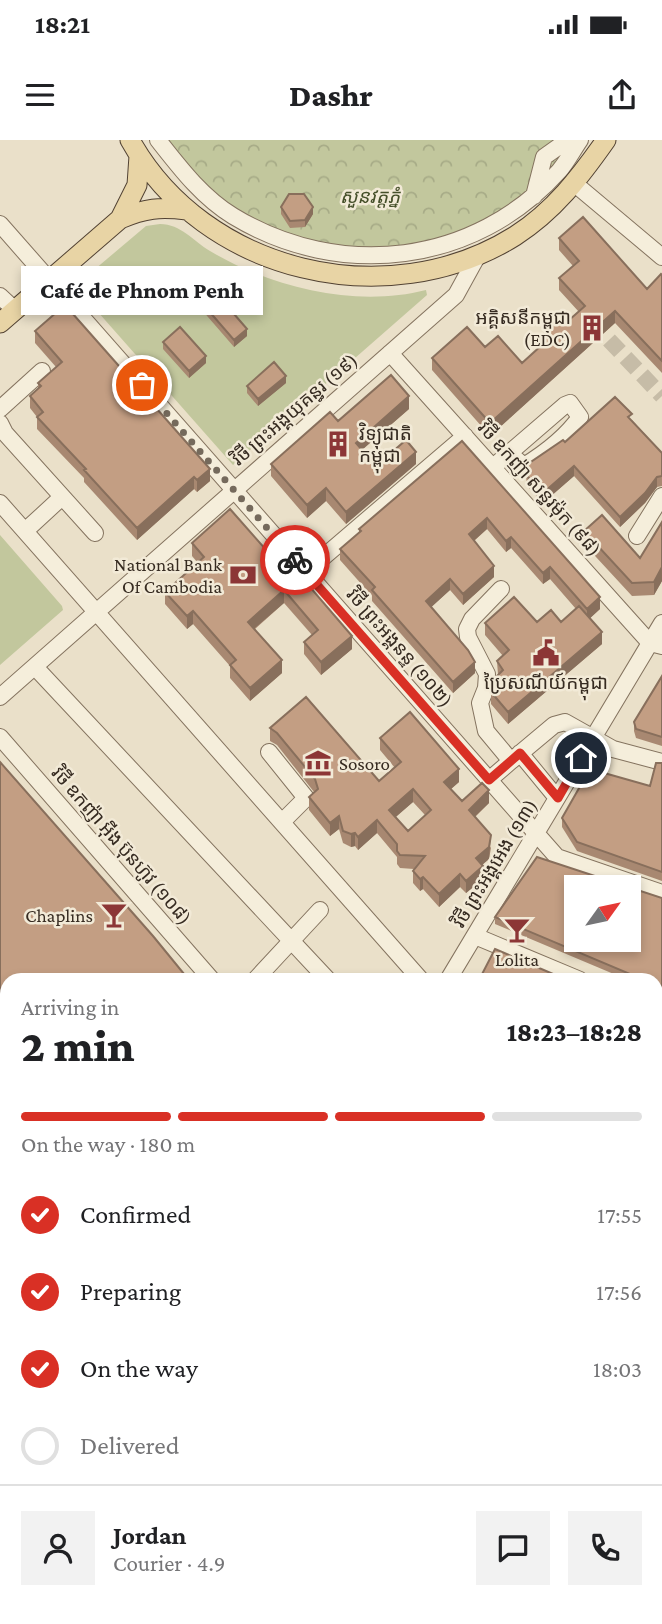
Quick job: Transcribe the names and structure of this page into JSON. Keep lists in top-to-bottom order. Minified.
{"streets":{"street":["វិថី ព្រះអង្គយុគន្ធរ (១៩)","វិថី ឧកញ៉ា សន្ធរម៉ុក (៩៨)","វិថី ព្រះអង្គនន្ទ (១០២)","វិថី ឧកញ៉ា អ៊ីង ប៊ុនហ៊ូវ (១០៨)","វិថី ព្រះអង្គអេង (១៣)"]},"crossings":[["វិថី ព្រះអង្គយុគន្ធរ (១៩)","វិថី ឧកញ៉ា សន្ធរម៉ុក (៩៨)"],["វិថី ព្រះអង្គយុគន្ធរ (១៩)","វិថី ព្រះអង្គនន្ទ (១០២)"],["វិថី ឧកញ៉ា សន្ធរម៉ុក (៩៨)","វិថី ព្រះអង្គអេង (១៣)"],["វិថី ព្រះអង្គនន្ទ (១០២)","វិថី ព្រះអង្គអេង (១៣)"]],"parks":["សួនវត្ដភ្នំ"],"places":{"building":["អគ្គិសនីកម្ពុជា (EDC)","វិទ្យុជាតិ កម្ពុជា"],"other":["Café de Phnom Penh"],"bank":["National Bank Of Cambodia"],"public building":["ប្រៃសណីយ៍កម្ពុជា"],"museum":["Sosoro"],"bar":["Chaplins","Lolita"]},"north":"top right","page":{"status":"18:21","header":"Dashr","bubble":"Café de Phnom Penh","heading":["2 min","Arriving in","18:23–18:28"],"panel":["Jordan","Courier · 4.9"],"bar":"On the way · 180 m","list":[["Confirmed","17:55"],["Preparing","17:56"],["On the way","18:03"],"Delivered"]}}
